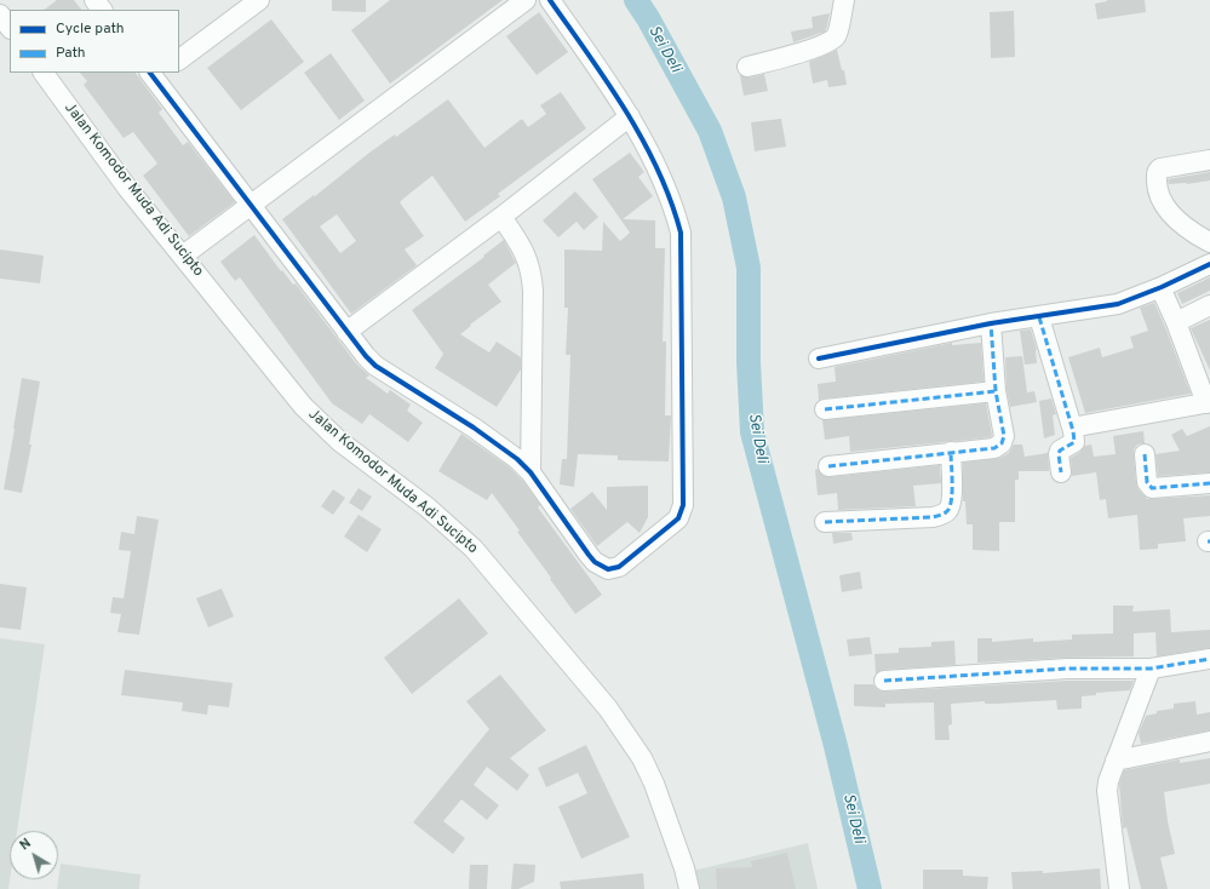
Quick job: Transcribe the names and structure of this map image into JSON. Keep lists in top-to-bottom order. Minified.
{"streets":{"street":["Jalan Komodor Muda Adi Sucipto"]},"water":["Sei Deli"],"legend":["Cycle path","Path"],"north":"top left"}
